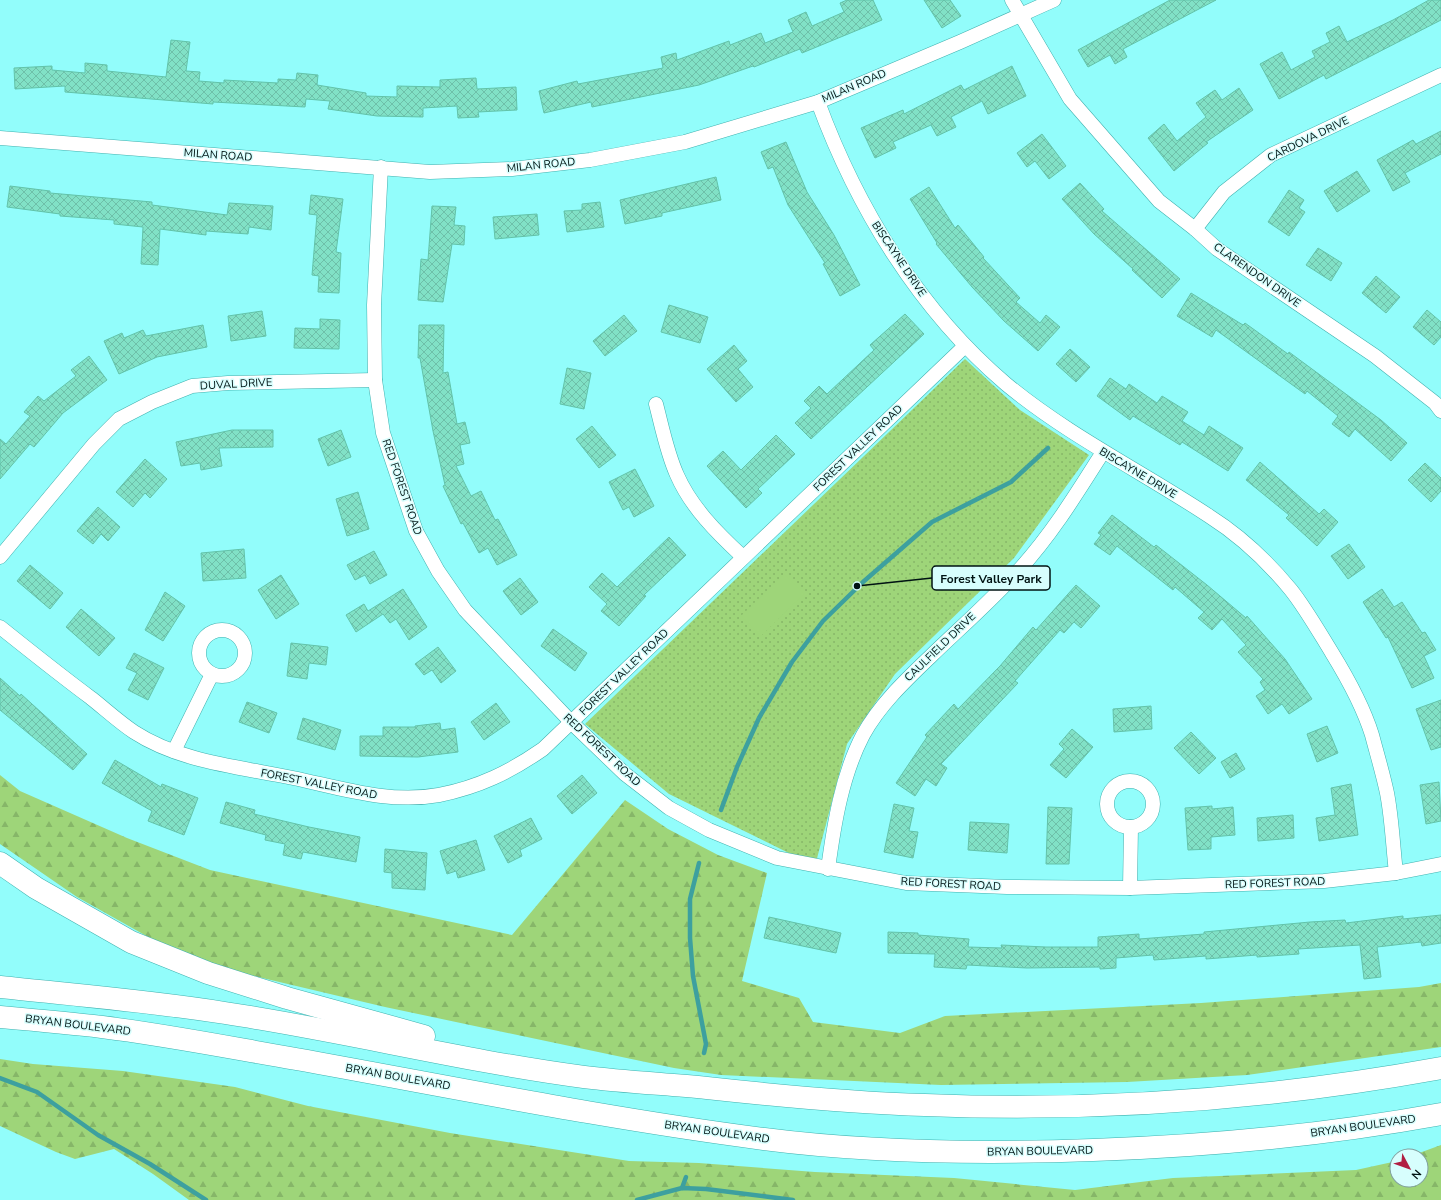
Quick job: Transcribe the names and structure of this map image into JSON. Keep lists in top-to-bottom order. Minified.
{"streets":{"highway":["BRYAN BOULEVARD"],"street":["MILAN ROAD","CARDOVA DRIVE","BISCAYNE DRIVE","CLARENDON DRIVE","DUVAL DRIVE","FOREST VALLEY ROAD","RED FOREST ROAD","CAULFIELD DRIVE"]},"crossings":[["MILAN ROAD","BISCAYNE DRIVE"],["MILAN ROAD","CLARENDON DRIVE"],["MILAN ROAD","RED FOREST ROAD"],["CARDOVA DRIVE","CLARENDON DRIVE"],["BISCAYNE DRIVE","FOREST VALLEY ROAD"],["BISCAYNE DRIVE","RED FOREST ROAD"],["BISCAYNE DRIVE","CAULFIELD DRIVE"],["DUVAL DRIVE","RED FOREST ROAD"],["FOREST VALLEY ROAD","RED FOREST ROAD"],["RED FOREST ROAD","CAULFIELD DRIVE"]],"places":["Forest Valley Park"],"north":"bottom right"}
